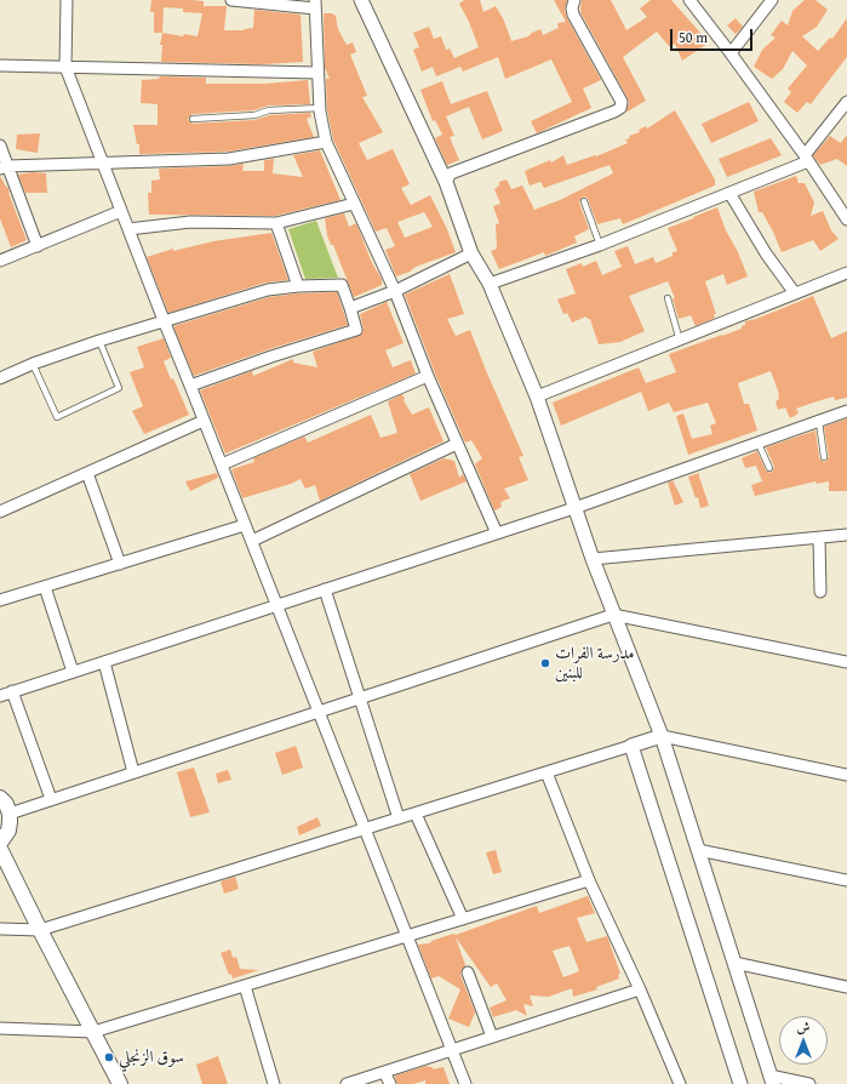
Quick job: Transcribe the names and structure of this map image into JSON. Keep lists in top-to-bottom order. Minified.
{"places":["مدرسة الفرات للبنين","سوق الزنجلي"],"scale_bar":"50 m","north":"top"}
